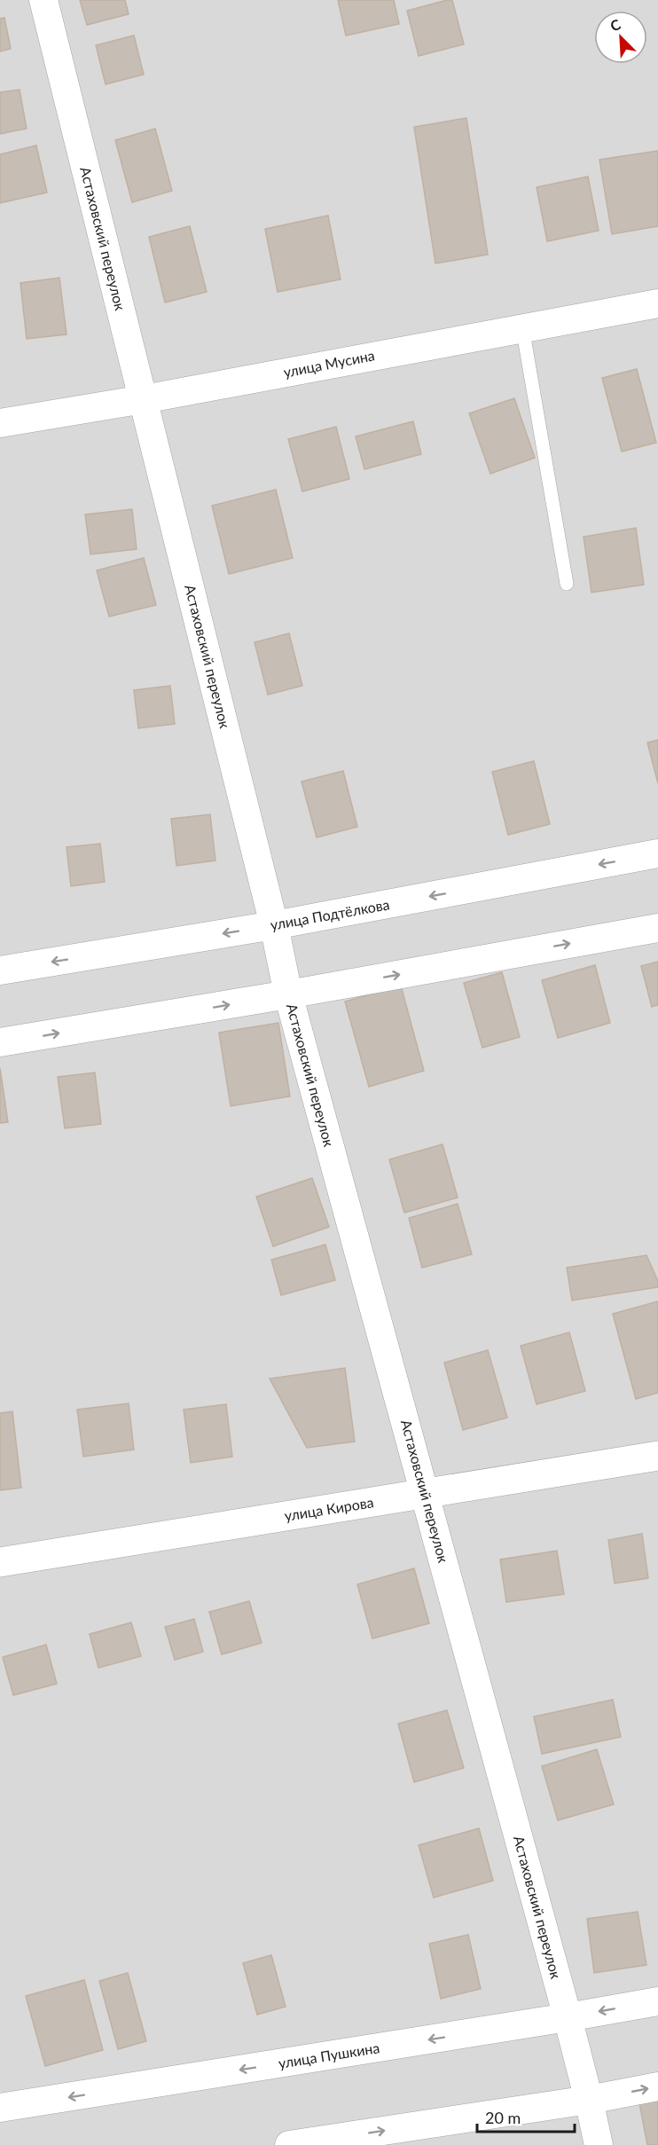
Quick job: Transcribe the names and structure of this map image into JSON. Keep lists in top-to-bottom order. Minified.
{"streets":{"street":["Астаховский переулок","улица Мусина","улица Подтёлкова","улица Кирова","улица Пушкина"]},"crossings":[["Астаховский переулок","улица Мусина"],["Астаховский переулок","улица Подтёлкова"],["Астаховский переулок","улица Кирова"],["Астаховский переулок","улица Пушкина"]],"scale_bar":"20 m","north":"top left"}
